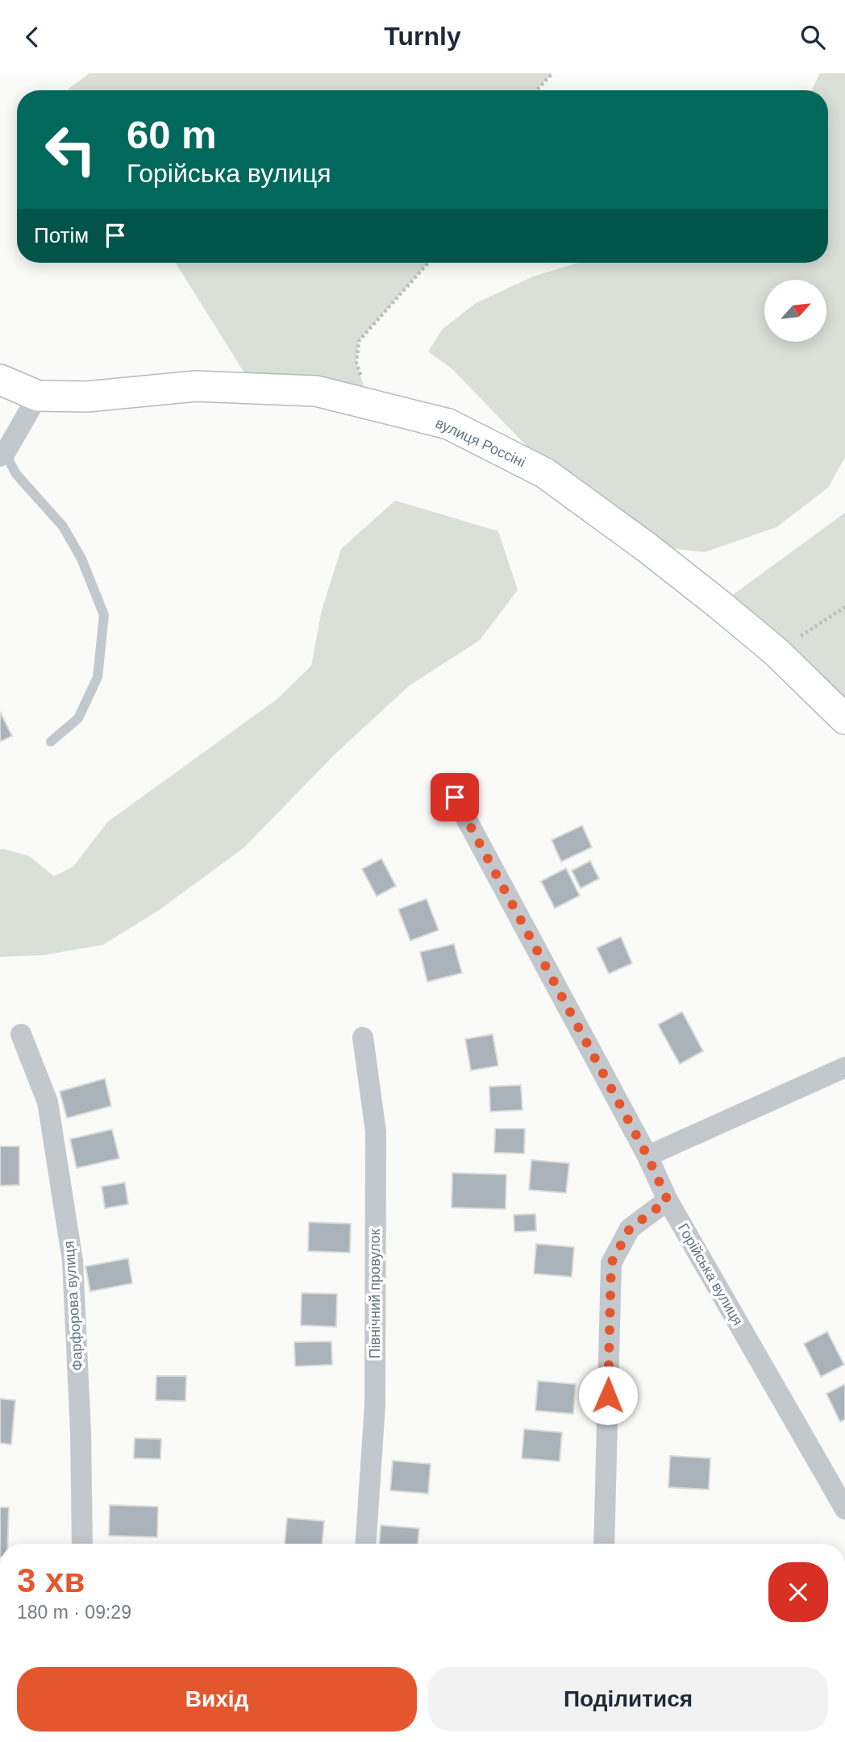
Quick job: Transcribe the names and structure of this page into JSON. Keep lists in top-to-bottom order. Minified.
{"streets":{"street":["вулиця Россіні","Горійська вулиця","Північний провулок","Фарфорова вулиця"]},"north":"top right","page":{"header":"Turnly","turn":["60 m","Горійська вулиця"],"then":"Потім","heading":["3 хв","180 m · 09:29"],"buttons":["Вихід","Поділитися"]}}
